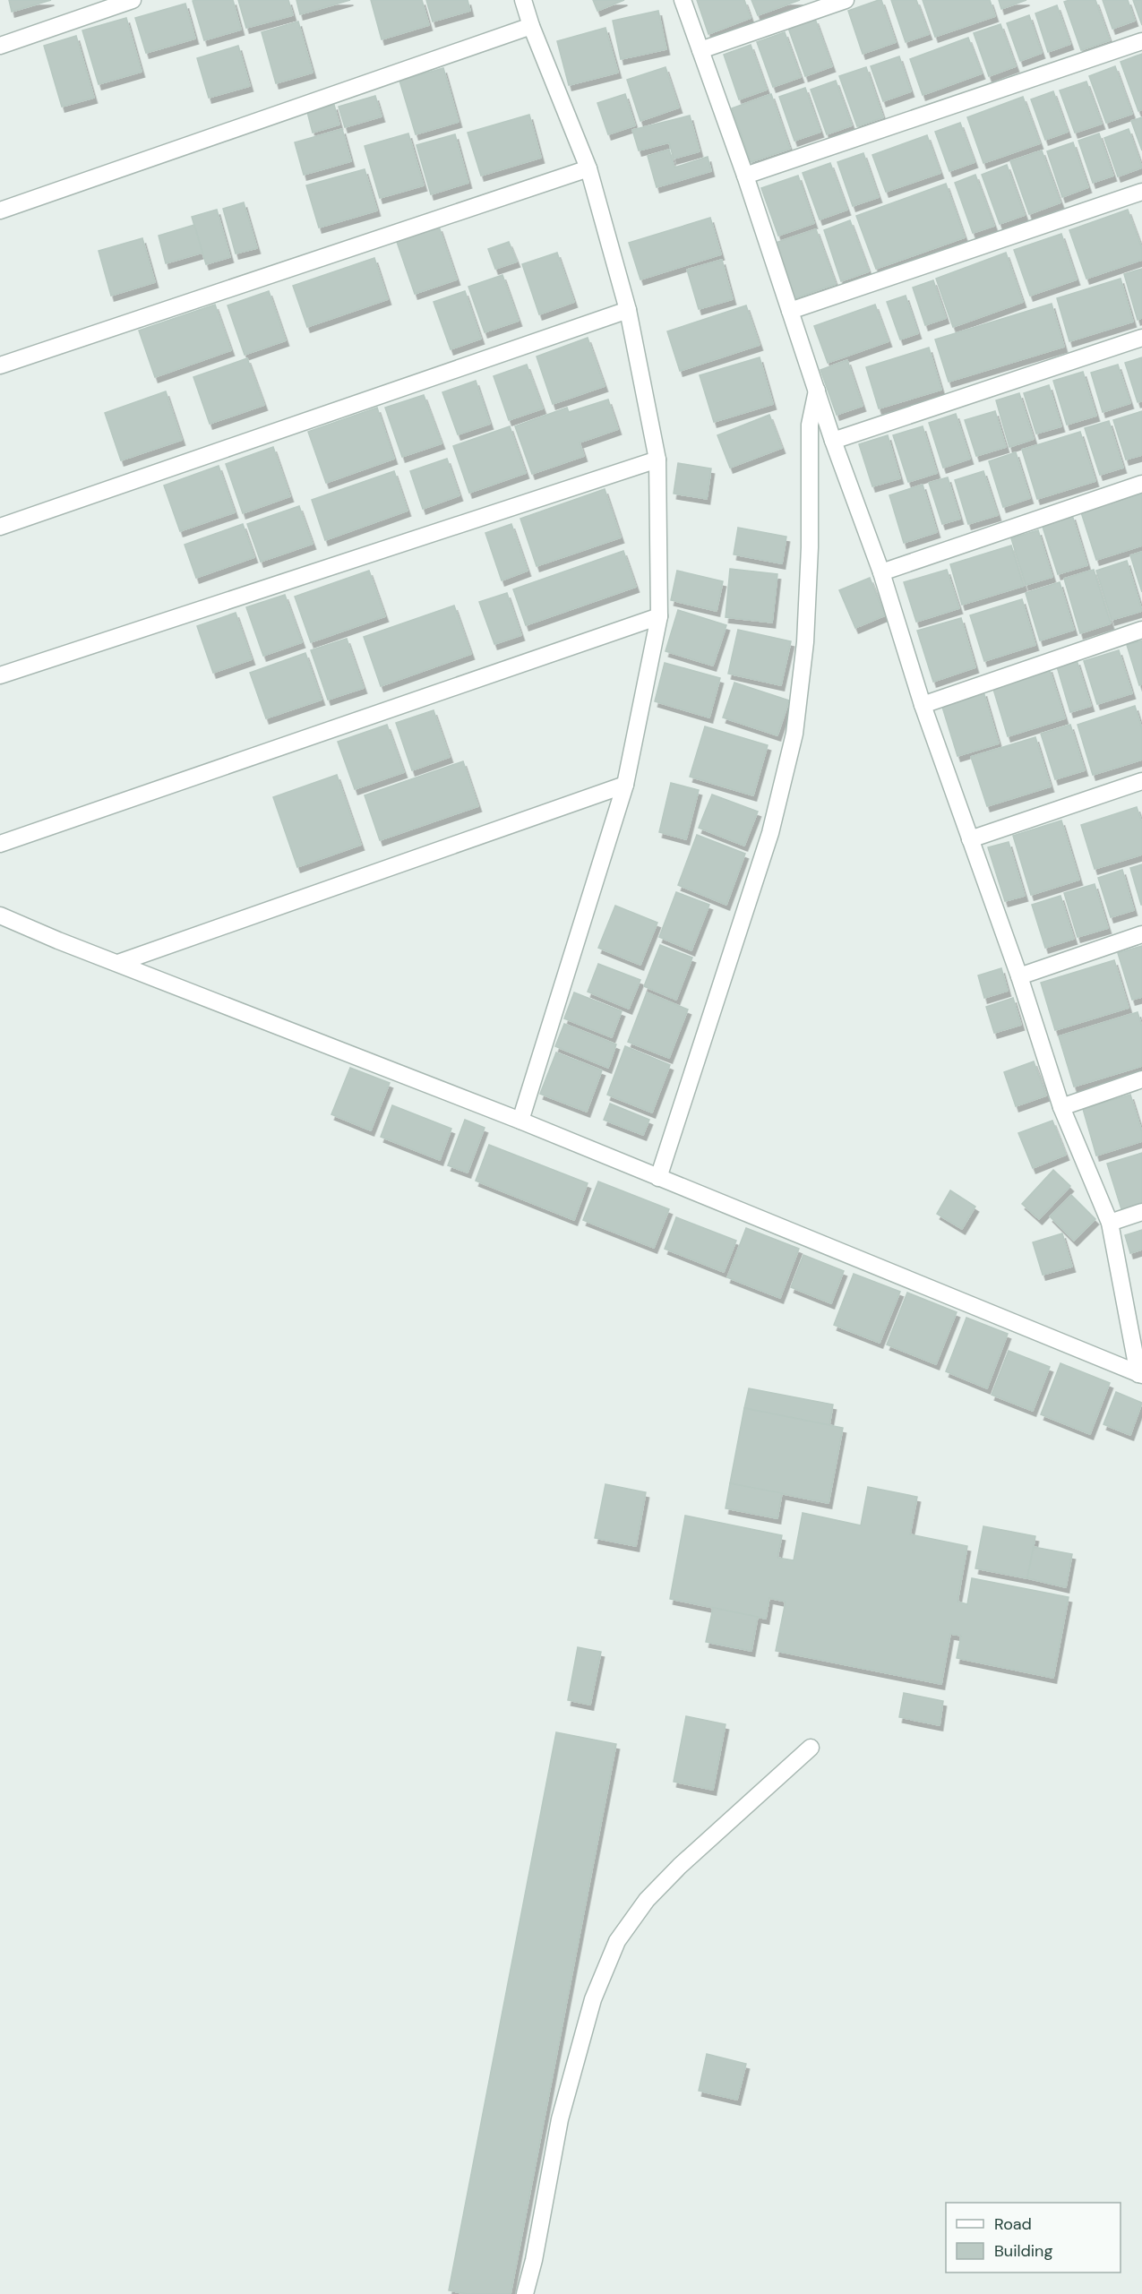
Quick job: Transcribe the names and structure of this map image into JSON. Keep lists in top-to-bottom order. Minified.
{"legend":["Road","Building"]}
